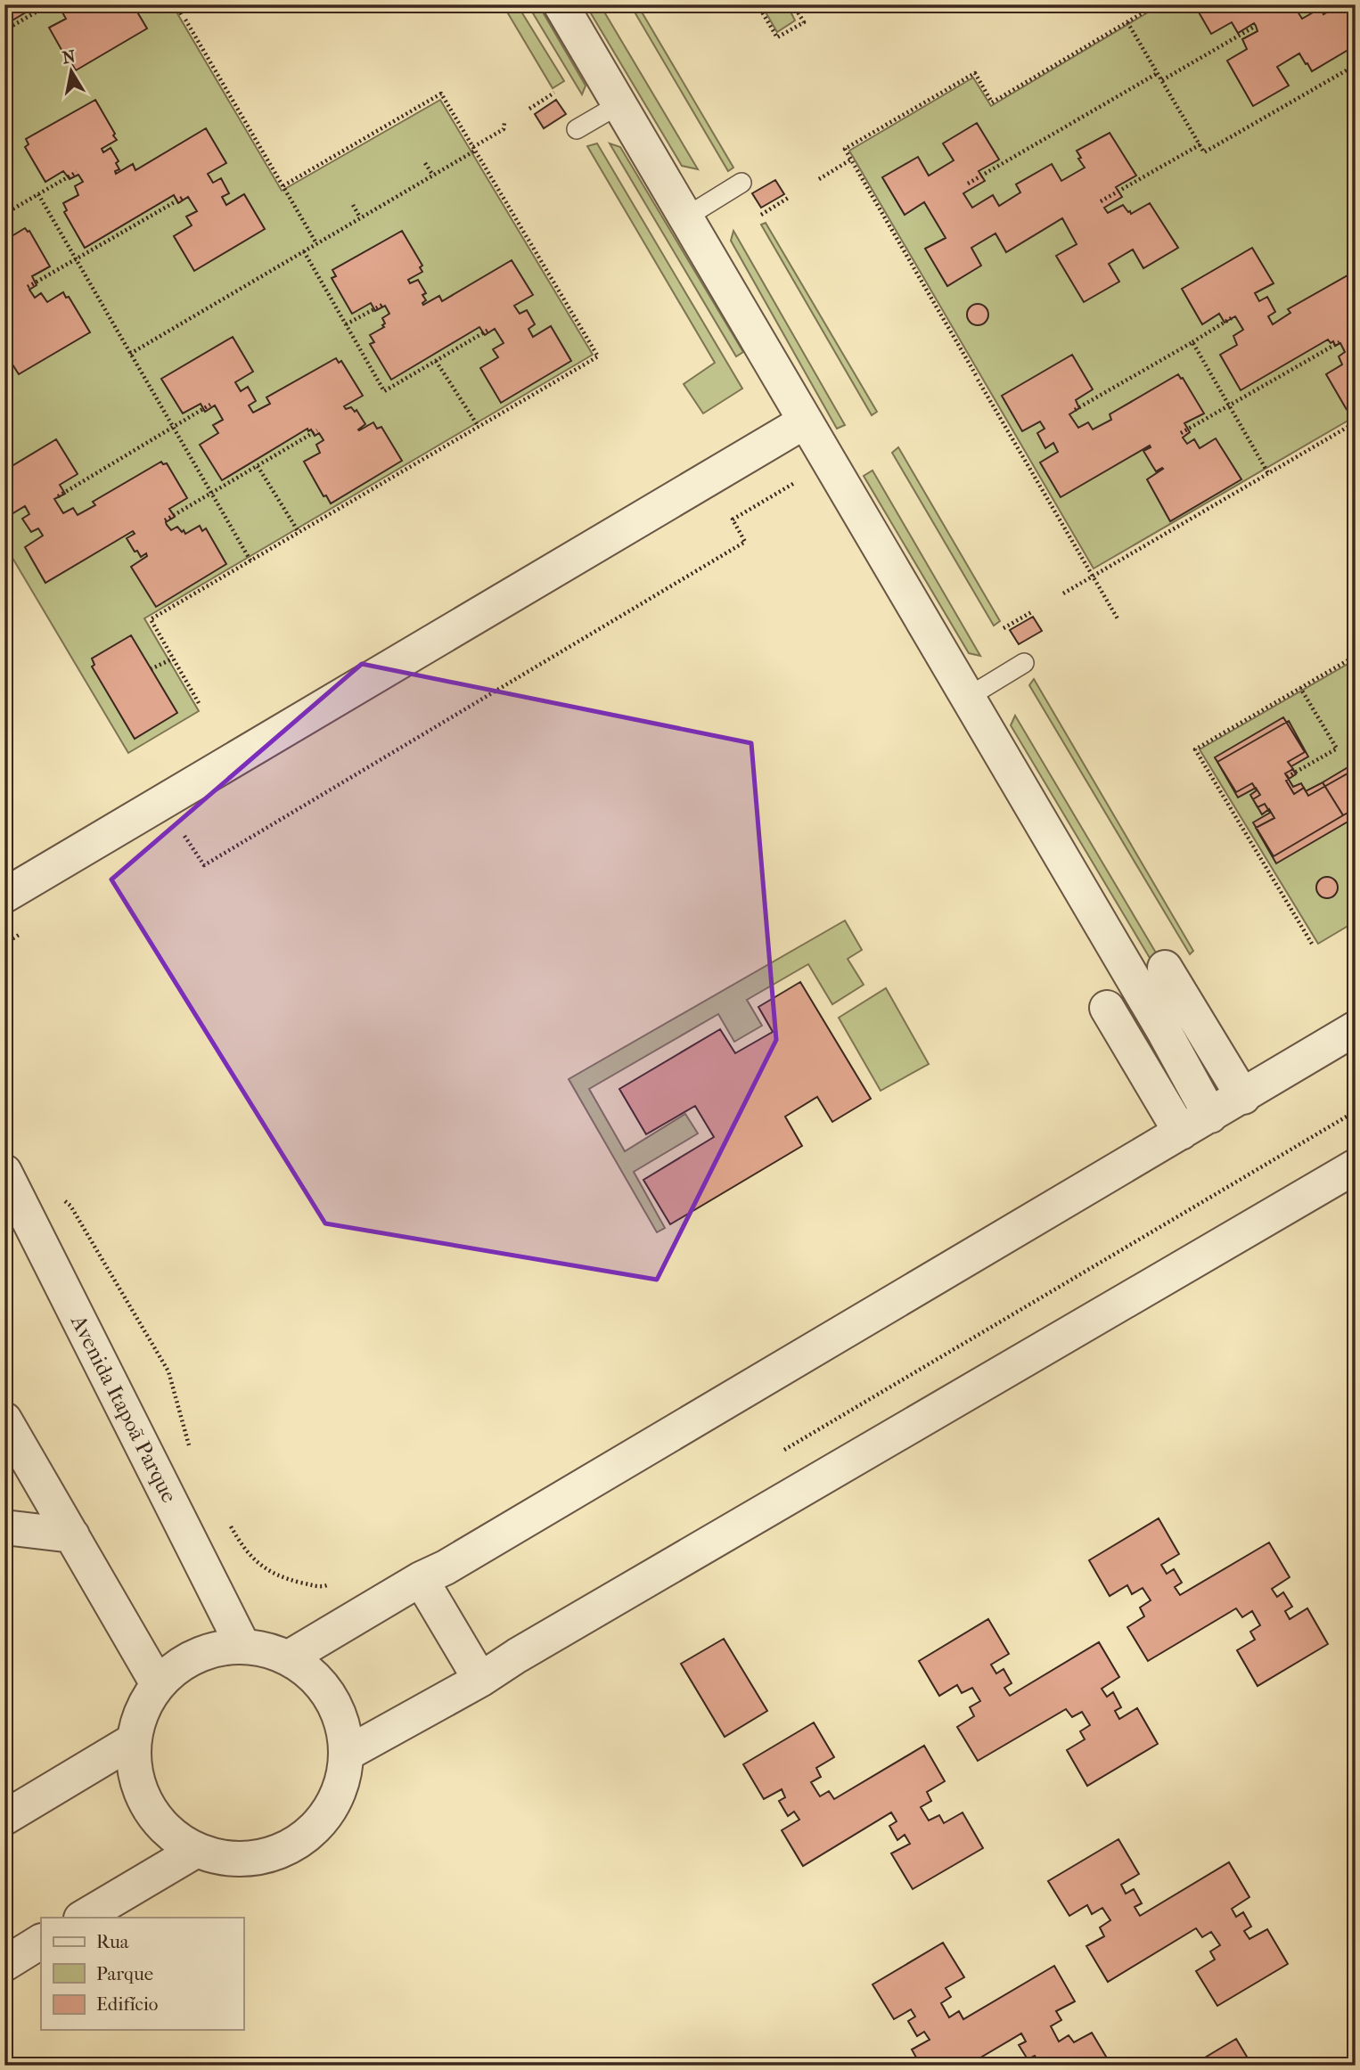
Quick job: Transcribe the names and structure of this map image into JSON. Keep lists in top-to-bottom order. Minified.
{"streets":{"street":["Avenida Itapoã Parque"]},"legend":["Rua","Parque","Edifício"],"north":"top"}
